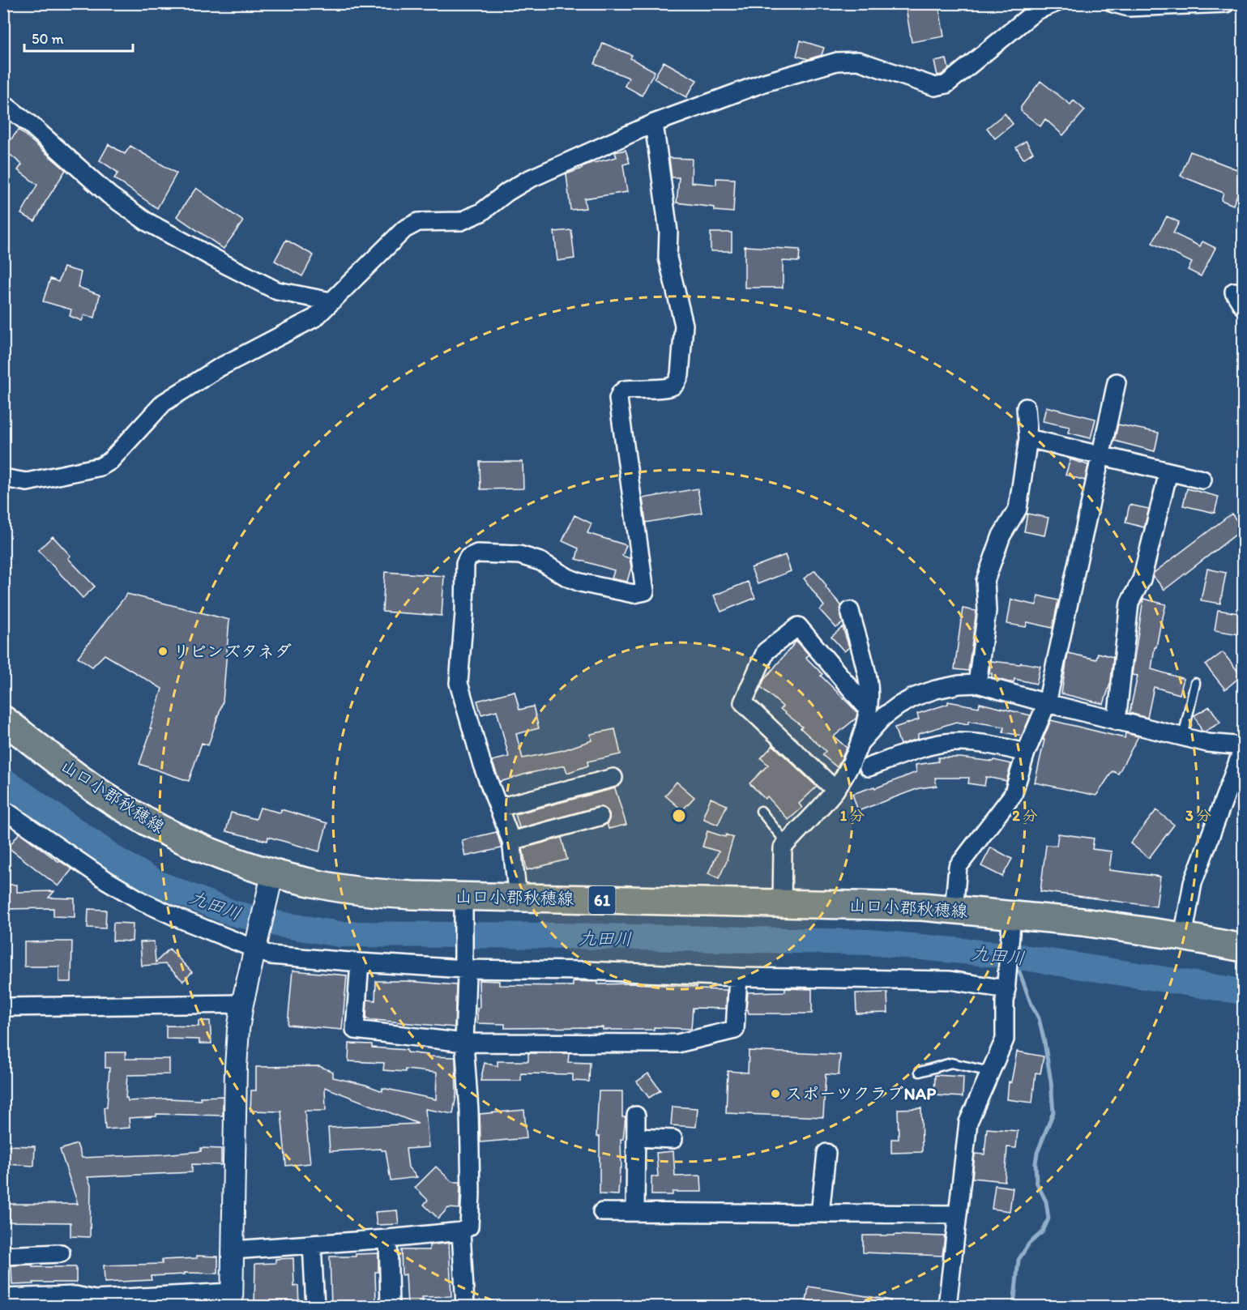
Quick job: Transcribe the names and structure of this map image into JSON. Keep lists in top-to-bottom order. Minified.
{"streets":{"main road":["山口小郡秋穂線","61"]},"water":["九田川"],"places":["リビンズタネダ","スポーツクラブNAP"],"scale_bar":"50 m","rings":["1 分","2 分","3 分"]}
